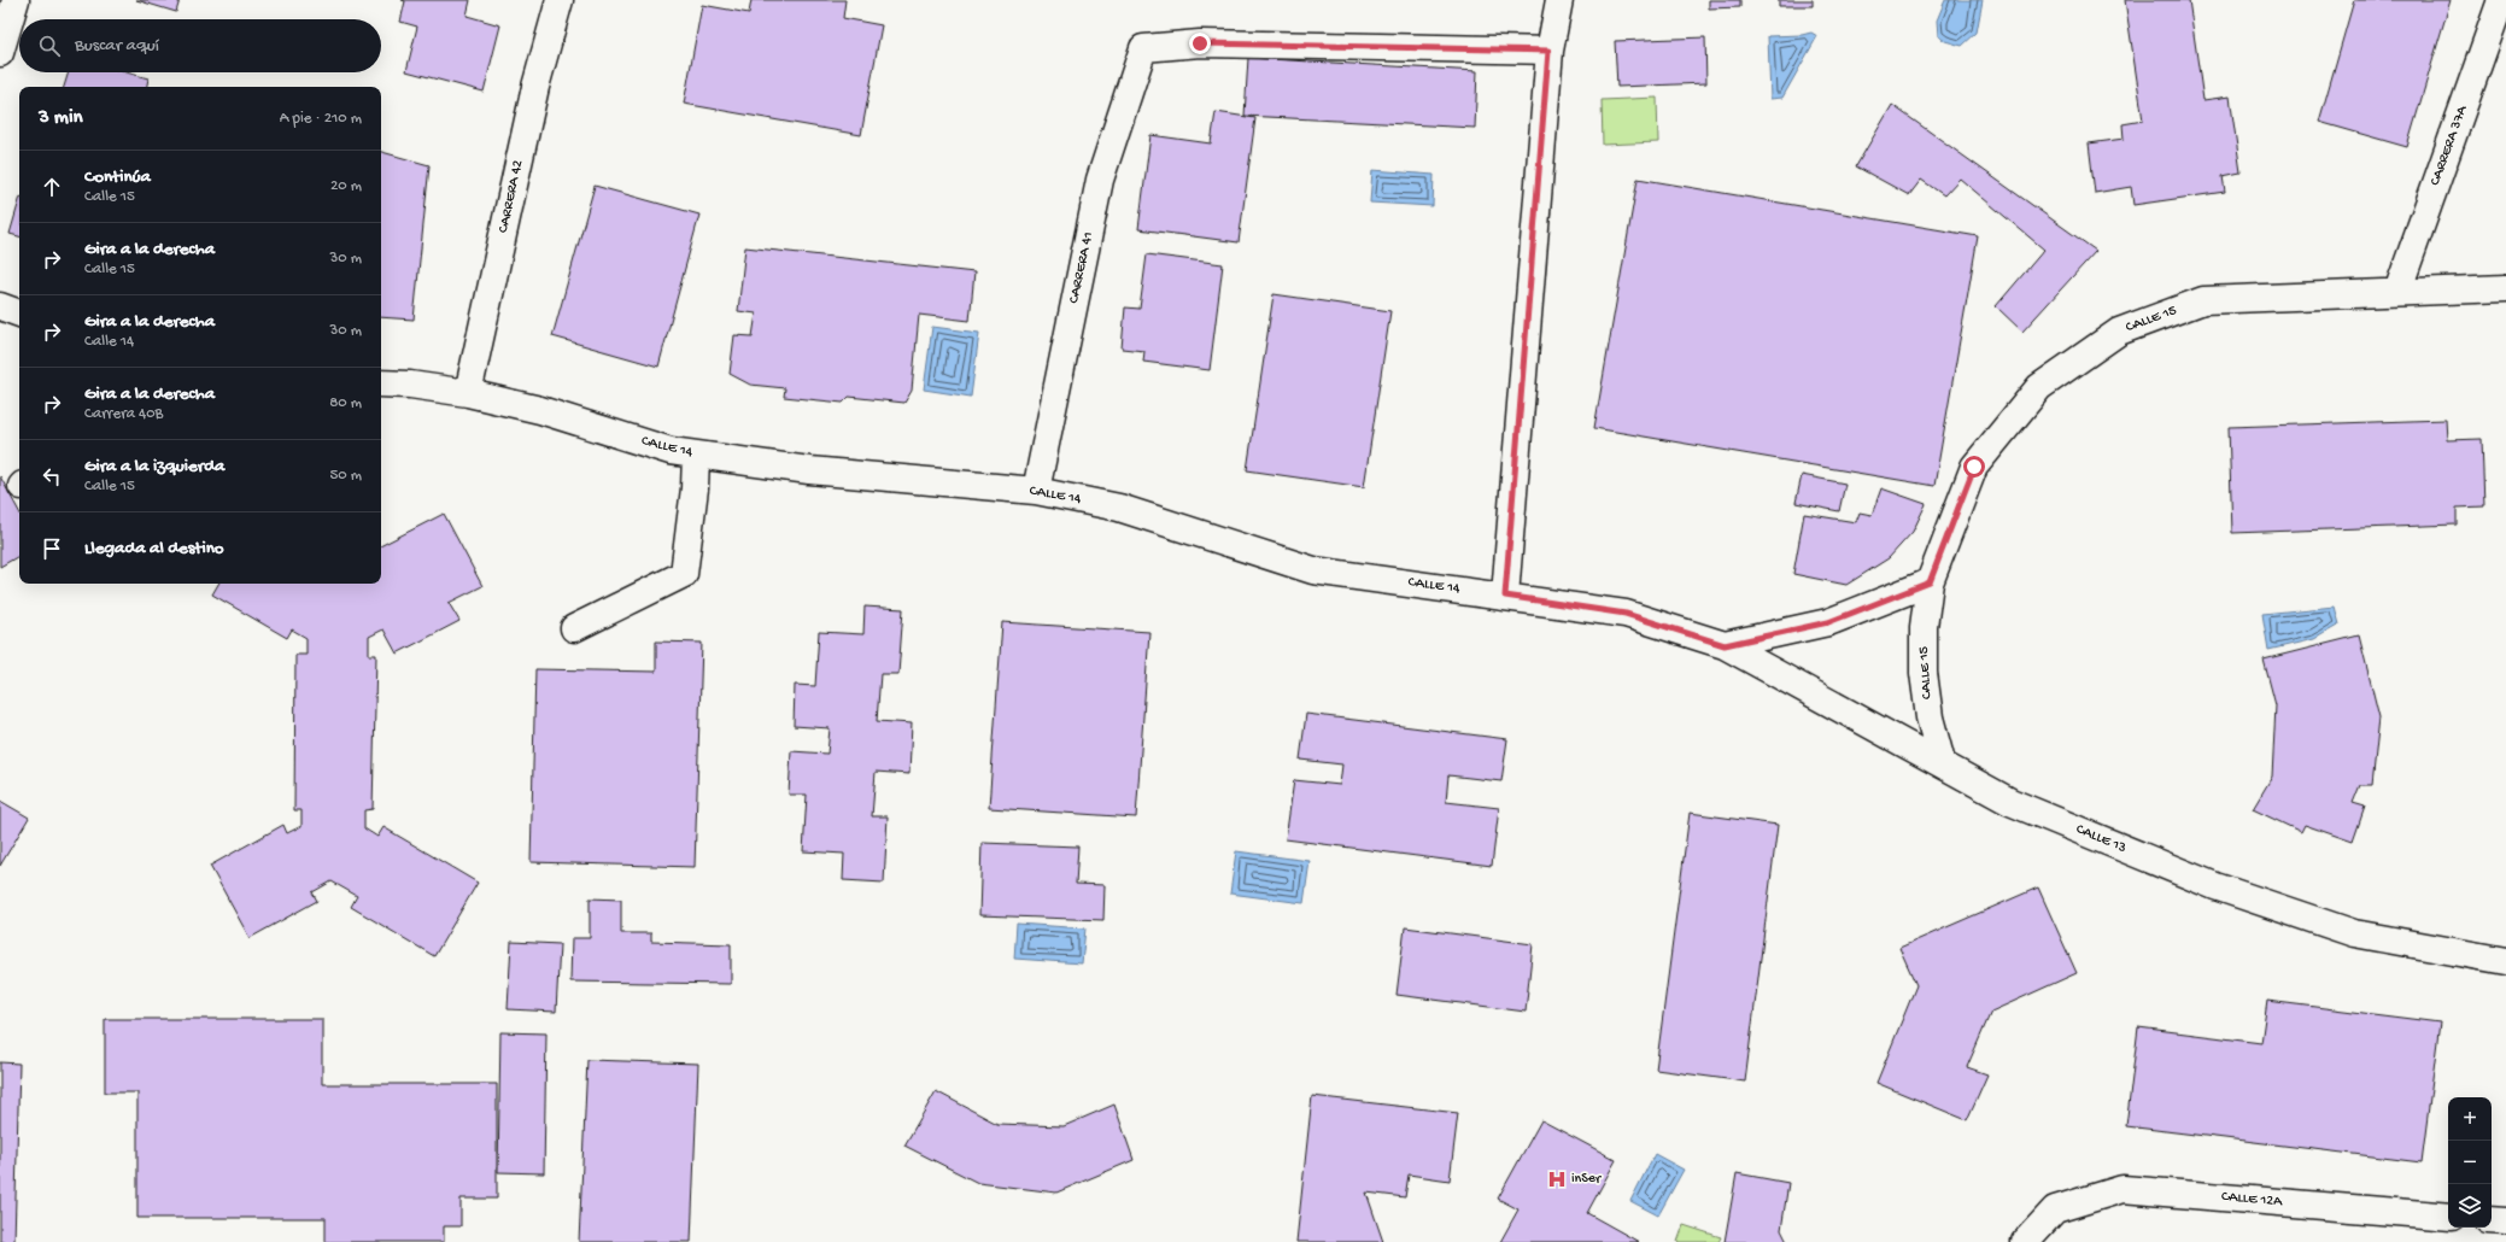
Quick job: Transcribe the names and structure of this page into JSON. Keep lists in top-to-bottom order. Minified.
{"streets":{"street":["CARRERA 37A","CARRERA 42","CARRERA 41","CALLE 15","CALLE 14","CALLE 13","CALLE 12A"]},"crossings":[["CARRERA 37A","CALLE 15"],["CARRERA 42","CALLE 14"],["CARRERA 41","CALLE 14"],["CALLE 15","CALLE 13"],["CALLE 14","CALLE 13"]],"places":{"hospital":["inSer"]},"page":{"search":"Buscar aquí","heading":["3 min","A pie · 210 m"],"list":[["Continúa","Calle 15","20 m"],["Gira a la derecha","Calle 15","30 m"],["Gira a la derecha","Calle 14","30 m"],["Gira a la derecha","Carrera 40B","80 m"],["Gira a la izquierda","Calle 15","50 m"],"Llegada al destino"],"map_buttons":["+","−"]}}
